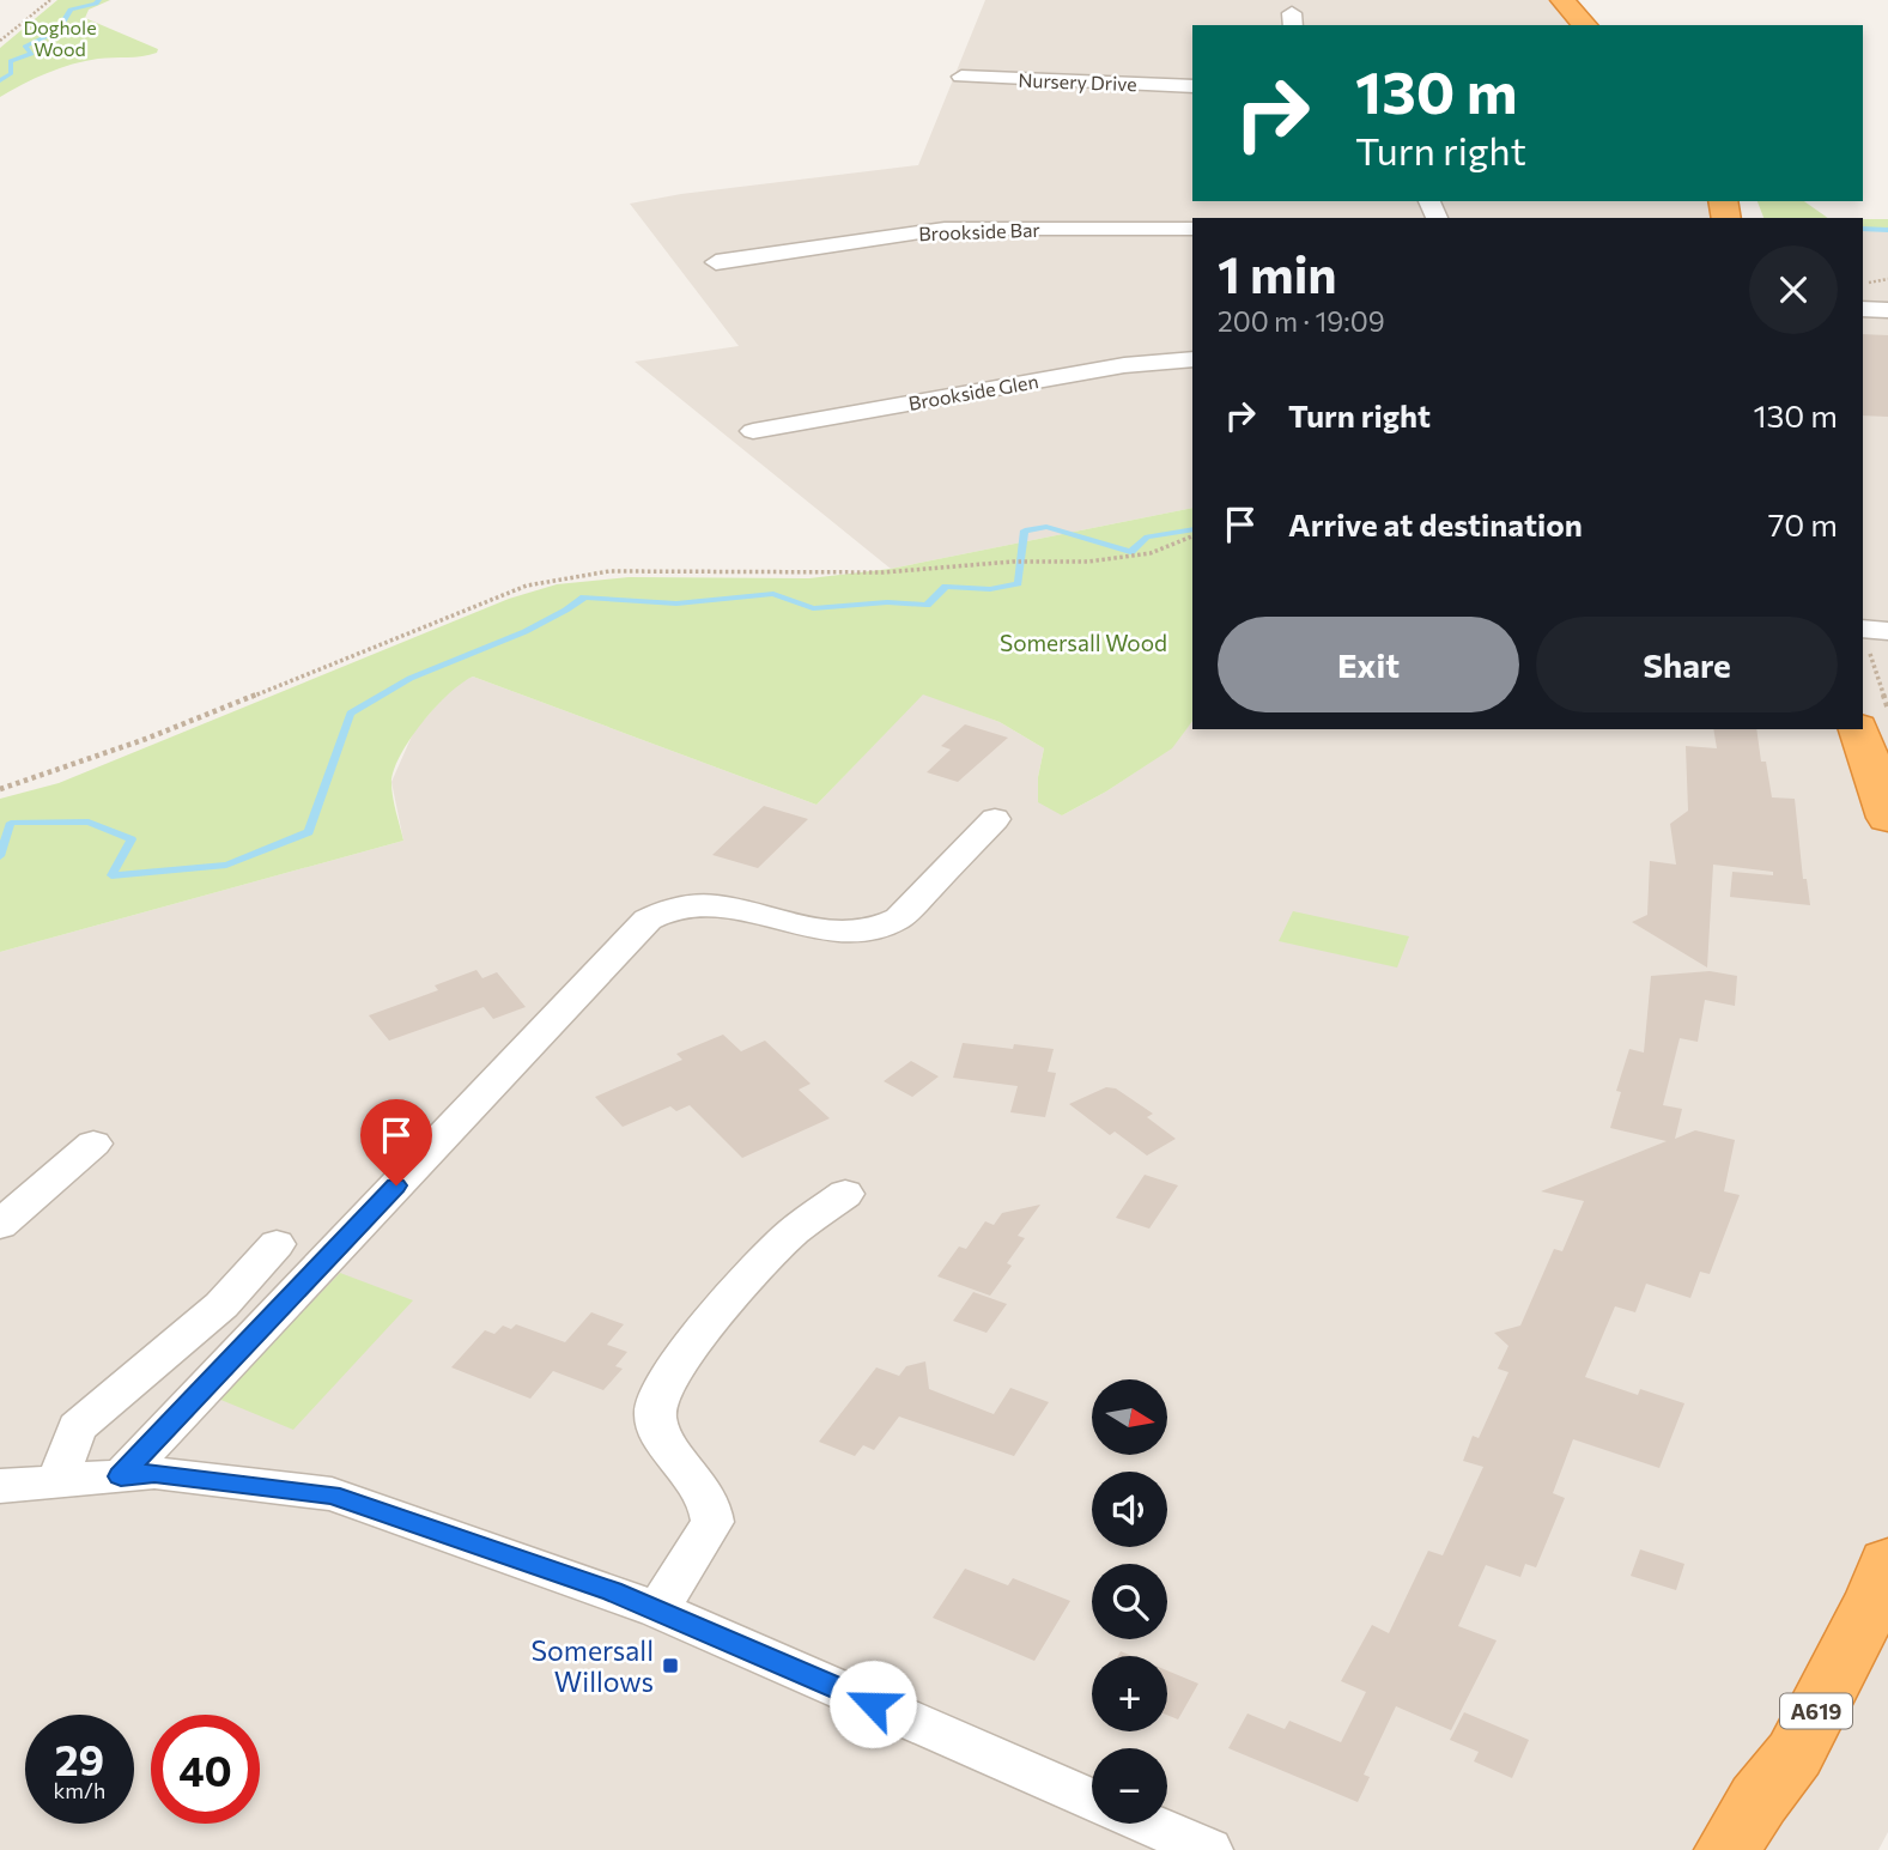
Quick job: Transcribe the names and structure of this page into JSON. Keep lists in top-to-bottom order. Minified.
{"streets":{"highway":["A619"],"street":["Nursery Drive","Brookside Bar","Brookside Glen"]},"parks":["Doghole Wood","Somersall Wood"],"places":{"transit":["Somersall Willows"]},"north":"right","page":{"turn":["130 m","Turn right"],"heading":["1 min","200 m · 19:09"],"list":[{"name":"Turn right","value":"130 m"},{"name":"Arrive at destination","value":"70 m"}],"buttons":["Exit","Share"],"map_buttons":["+","−"],"speed":"29 km/h","limit":"40"}}
